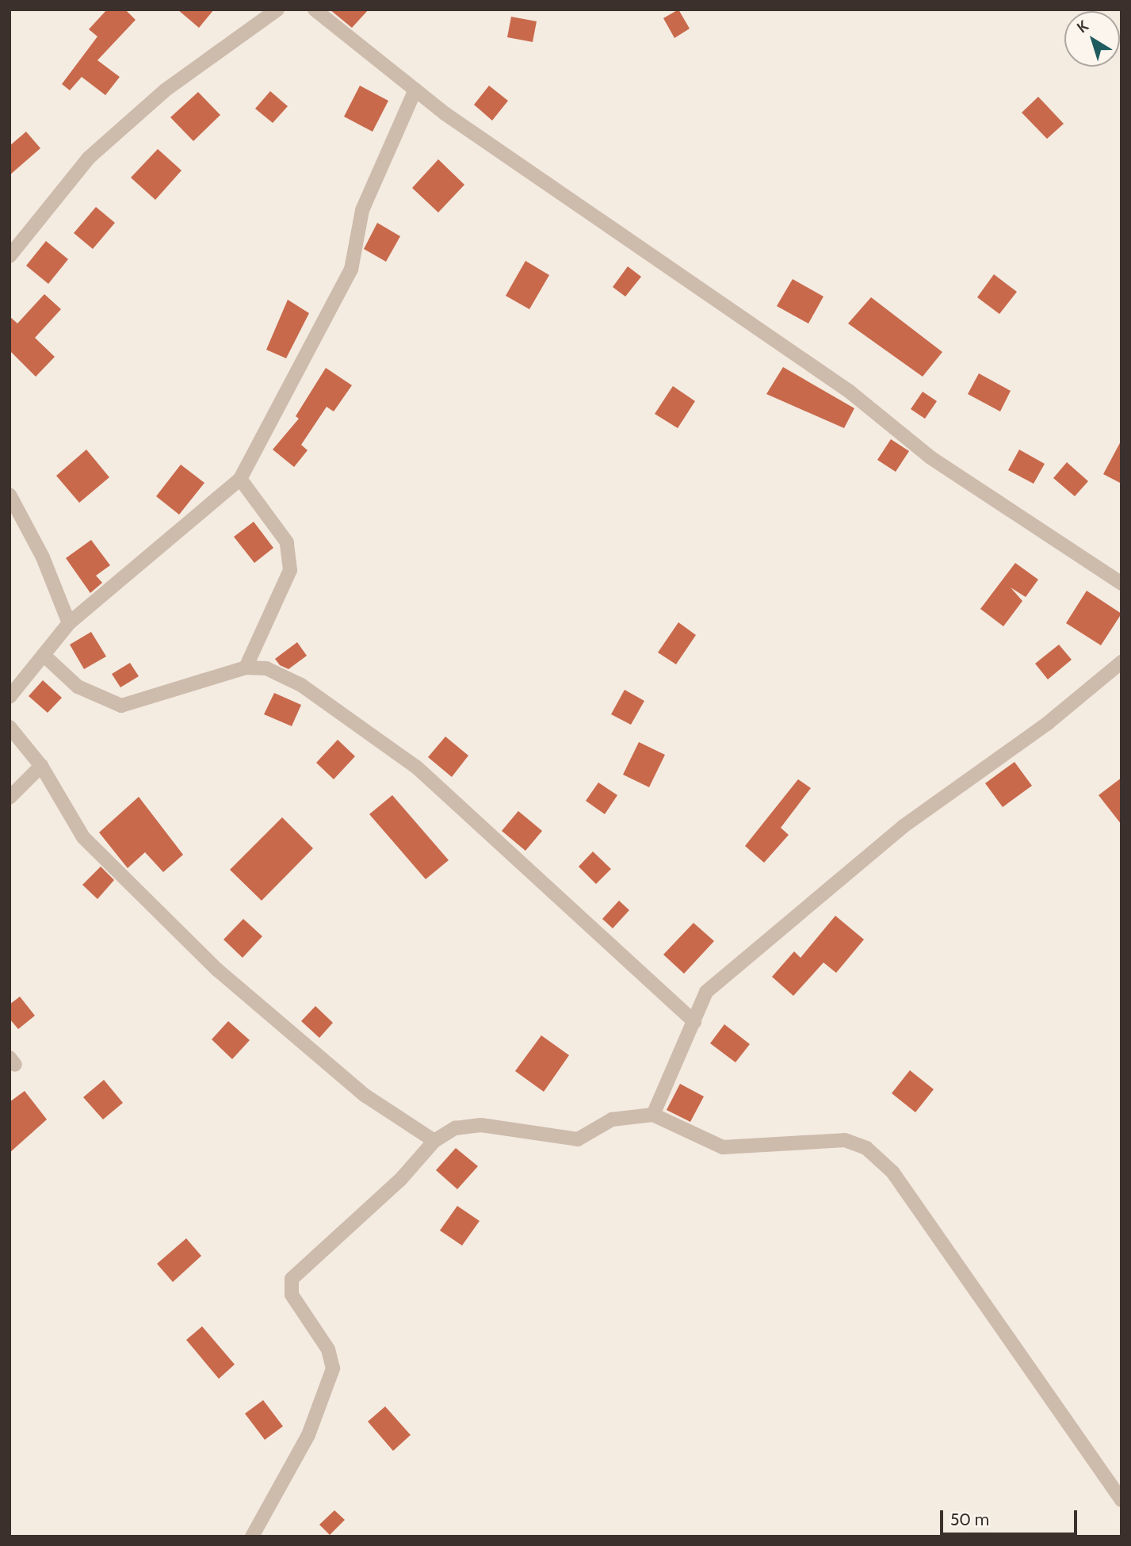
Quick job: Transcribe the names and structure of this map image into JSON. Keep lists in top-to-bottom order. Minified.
{"scale_bar":"50 m","north":"top left"}
